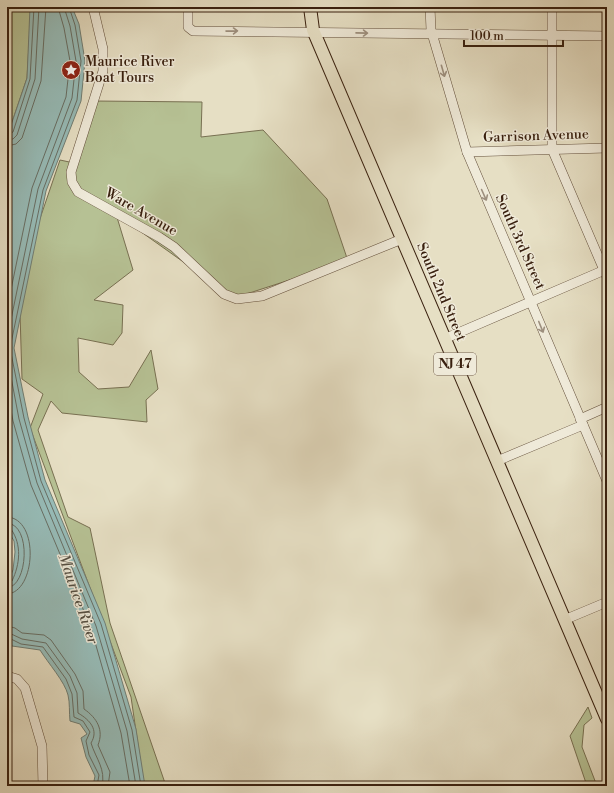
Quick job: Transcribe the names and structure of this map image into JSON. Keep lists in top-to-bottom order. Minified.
{"streets":{"main road":["South 2nd Street","NJ 47"],"street":["Garrison Avenue","Ware Avenue","South 3rd Street"]},"crossings":[["Garrison Avenue","South 3rd Street"],["Ware Avenue","South 2nd Street"]],"one_way":["South 3rd Street"],"water":["Maurice River"],"places":{"place":["Maurice River Boat Tours"]},"scale_bar":"100 m"}
